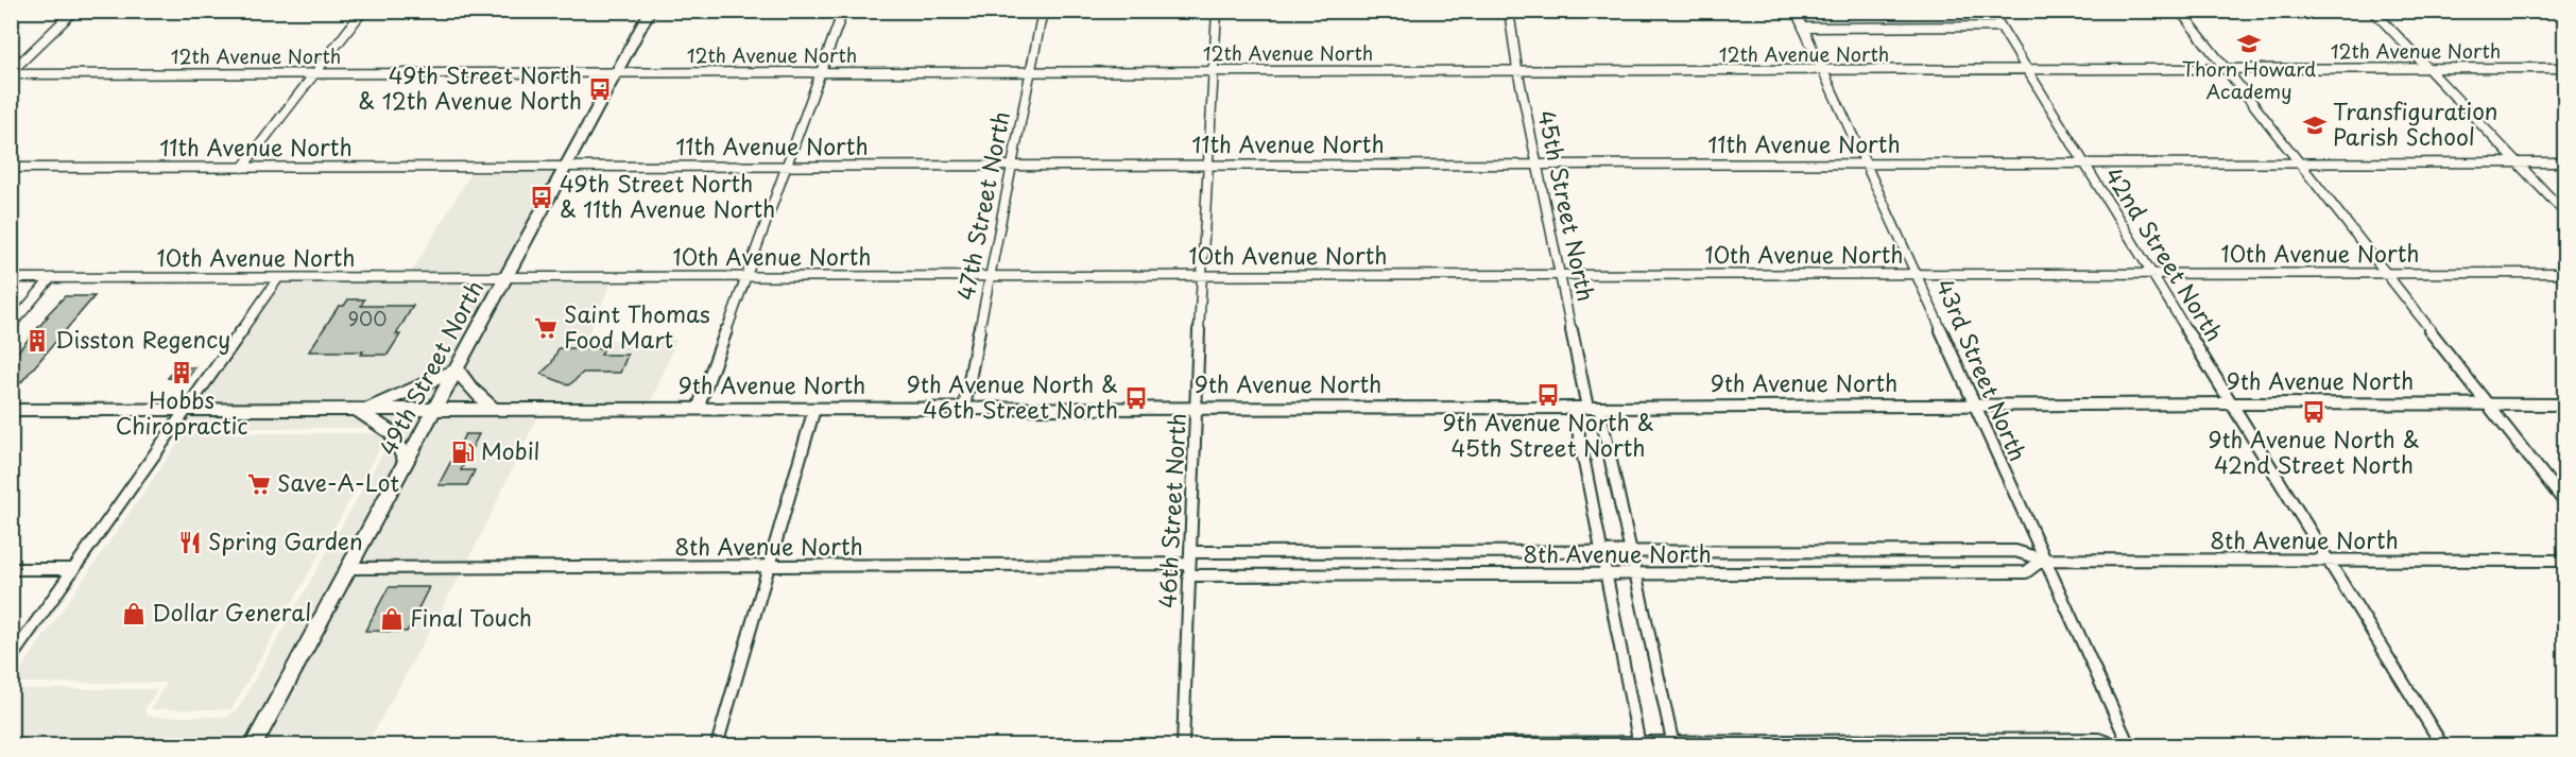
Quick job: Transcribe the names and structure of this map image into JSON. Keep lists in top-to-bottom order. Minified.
{"streets":{"street":["12th Avenue North","11th Avenue North","47th Street North","45th Street North","42nd Street North","10th Avenue North","49th Street North","43rd Street North","9th Avenue North","46th Street North","8th Avenue North"]},"crossings":[["12th Avenue North","47th Street North"],["12th Avenue North","45th Street North"],["12th Avenue North","42nd Street North"],["12th Avenue North","49th Street North"],["12th Avenue North","43rd Street North"],["12th Avenue North","46th Street North"],["11th Avenue North","47th Street North"],["11th Avenue North","45th Street North"],["11th Avenue North","42nd Street North"],["11th Avenue North","49th Street North"],["11th Avenue North","43rd Street North"],["11th Avenue North","46th Street North"],["47th Street North","10th Avenue North"],["47th Street North","9th Avenue North"],["45th Street North","10th Avenue North"],["45th Street North","9th Avenue North"],["45th Street North","8th Avenue North"],["42nd Street North","10th Avenue North"],["42nd Street North","9th Avenue North"],["42nd Street North","8th Avenue North"],["10th Avenue North","49th Street North"],["10th Avenue North","43rd Street North"],["10th Avenue North","46th Street North"],["49th Street North","9th Avenue North"],["49th Street North","8th Avenue North"],["43rd Street North","9th Avenue North"],["43rd Street North","8th Avenue North"],["9th Avenue North","46th Street North"],["46th Street North","8th Avenue North"]],"places":{"school or university":["Thorn Howard Academy","Transfiguration Parish School"],"bus stop":["49th Street North & 12th Avenue North","49th Street North & 11th Avenue North","9th Avenue North & 45th Street North","9th Avenue North & 46th Street North","9th Avenue North & 42nd Street North"],"supermarket":["Saint Thomas Food Mart","Save-A-Lot"],"building":["Disston Regency","Hobbs Chiropractic"],"fuel station":["Mobil"],"restaurant":["Spring Garden"],"shop":["Dollar General","Final Touch"]},"house_numbers":["900"]}
